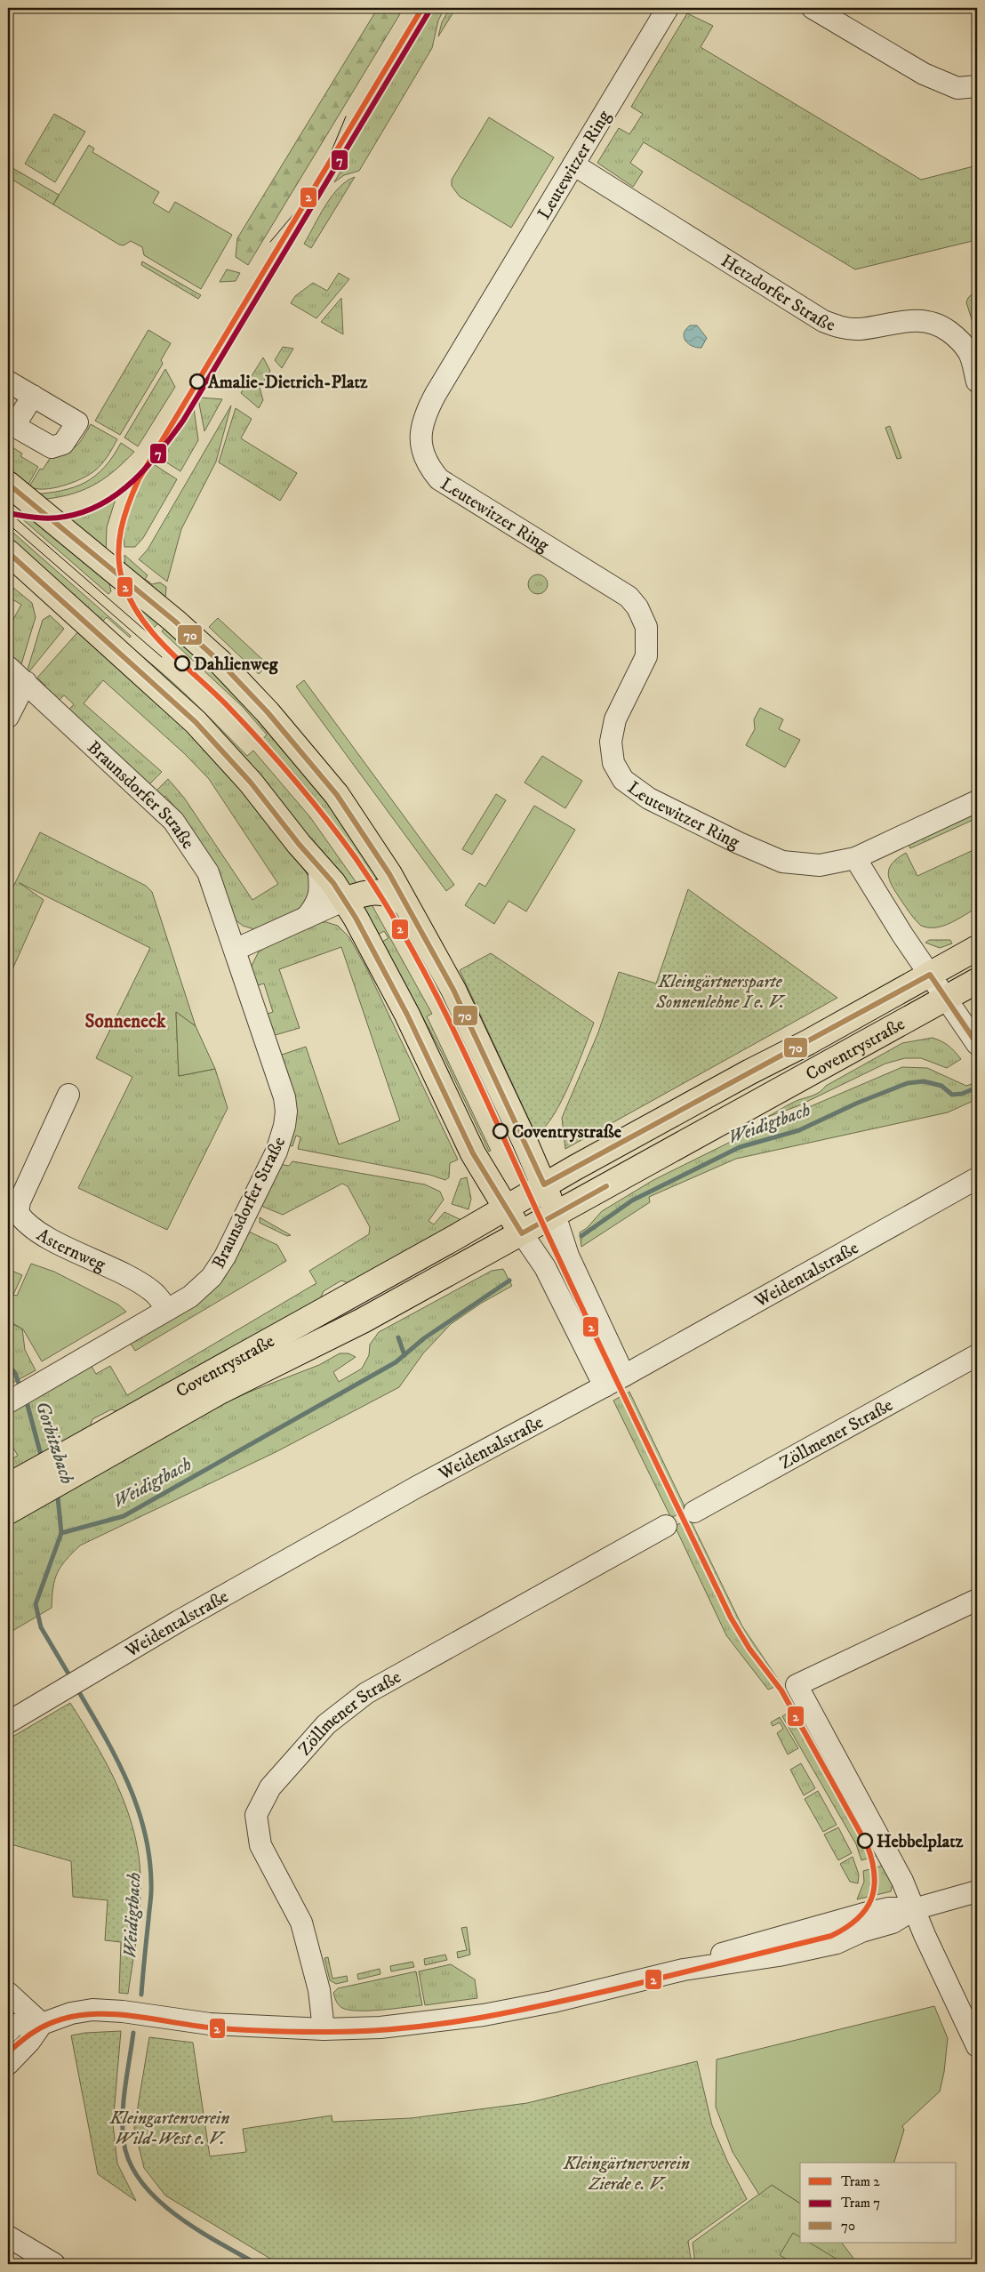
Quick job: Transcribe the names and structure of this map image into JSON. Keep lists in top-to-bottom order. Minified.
{"streets":{"main road":["Coventrystraße"],"street":["Leutewitzer Ring","Hetzdorfer Straße","Braunsdorfer Straße","Asternweg","Weidentalstraße","Zöllmener Straße"]},"crossings":[["Leutewitzer Ring","Hetzdorfer Straße"],["Braunsdorfer Straße","Asternweg"]],"districts":["Sonneneck"],"water":["Weidigtbach","Gorbitzbach"],"parks":["Kleingärtnersparte Sonnenlehne I e. V.","Kleingartenverein Wild-West e. V.","Kleingärtnerverein Zierde e. V."],"places":["Amalie-Dietrich-Platz","Dahlienweg","Coventrystraße","Hebbelplatz"],"lines":["tram line 2","tram line 7","transit line 70"],"legend":["Tram 2","Tram 7","70"]}
